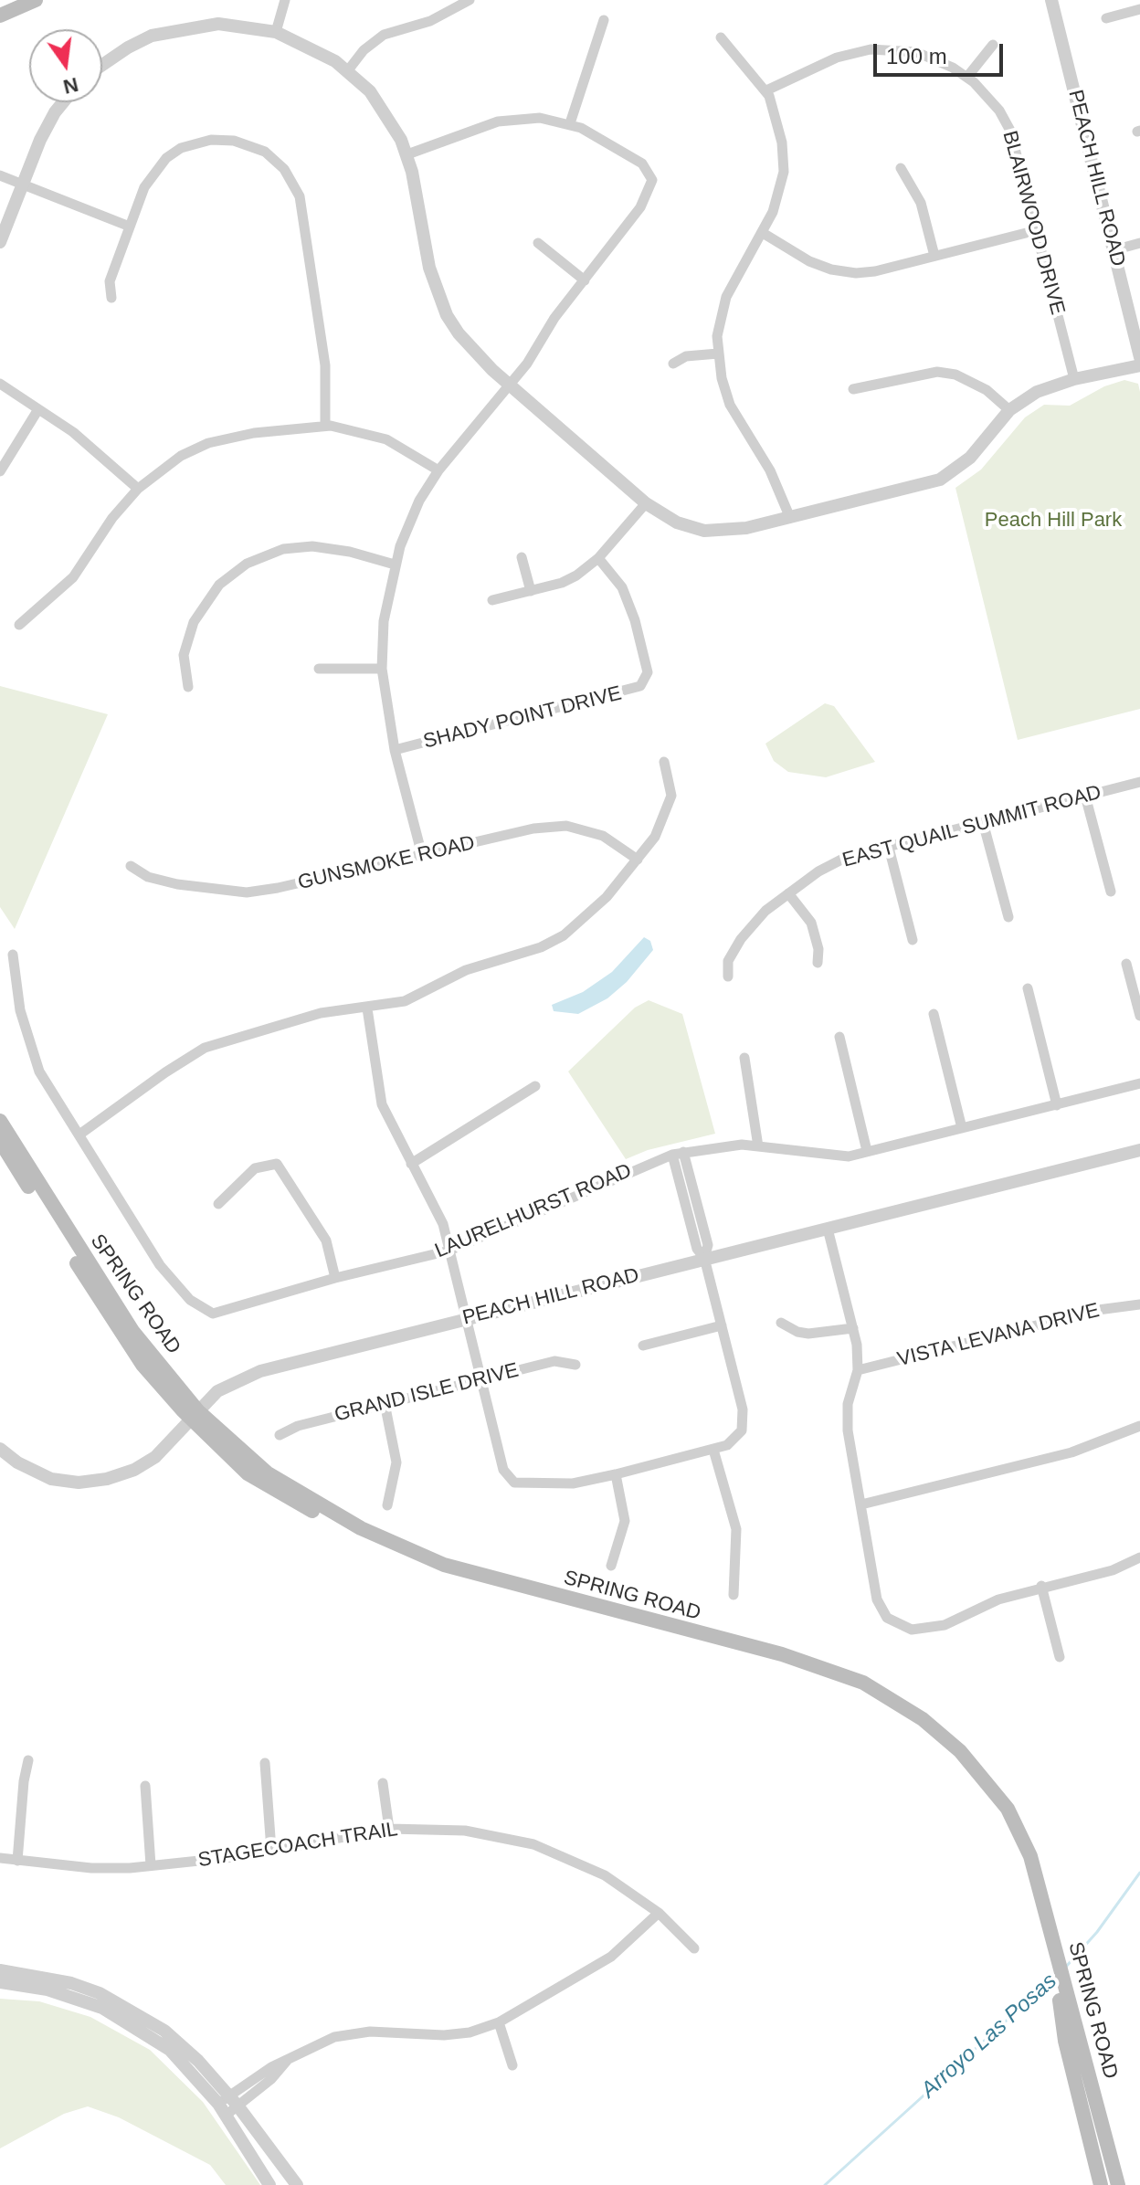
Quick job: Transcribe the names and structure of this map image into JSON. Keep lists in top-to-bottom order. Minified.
{"streets":{"main road":["SPRING ROAD"],"street":["PEACH HILL ROAD","BLAIRWOOD DRIVE","SHADY POINT DRIVE","EAST QUAIL SUMMIT ROAD","GUNSMOKE ROAD","LAURELHURST ROAD","VISTA LEVANA DRIVE","GRAND ISLE DRIVE","STAGECOACH TRAIL"]},"crossings":[["PEACH HILL ROAD","SPRING ROAD"]],"water":["Arroyo Las Posas"],"parks":["Peach Hill Park"],"scale_bar":"100 m","north":"bottom"}
